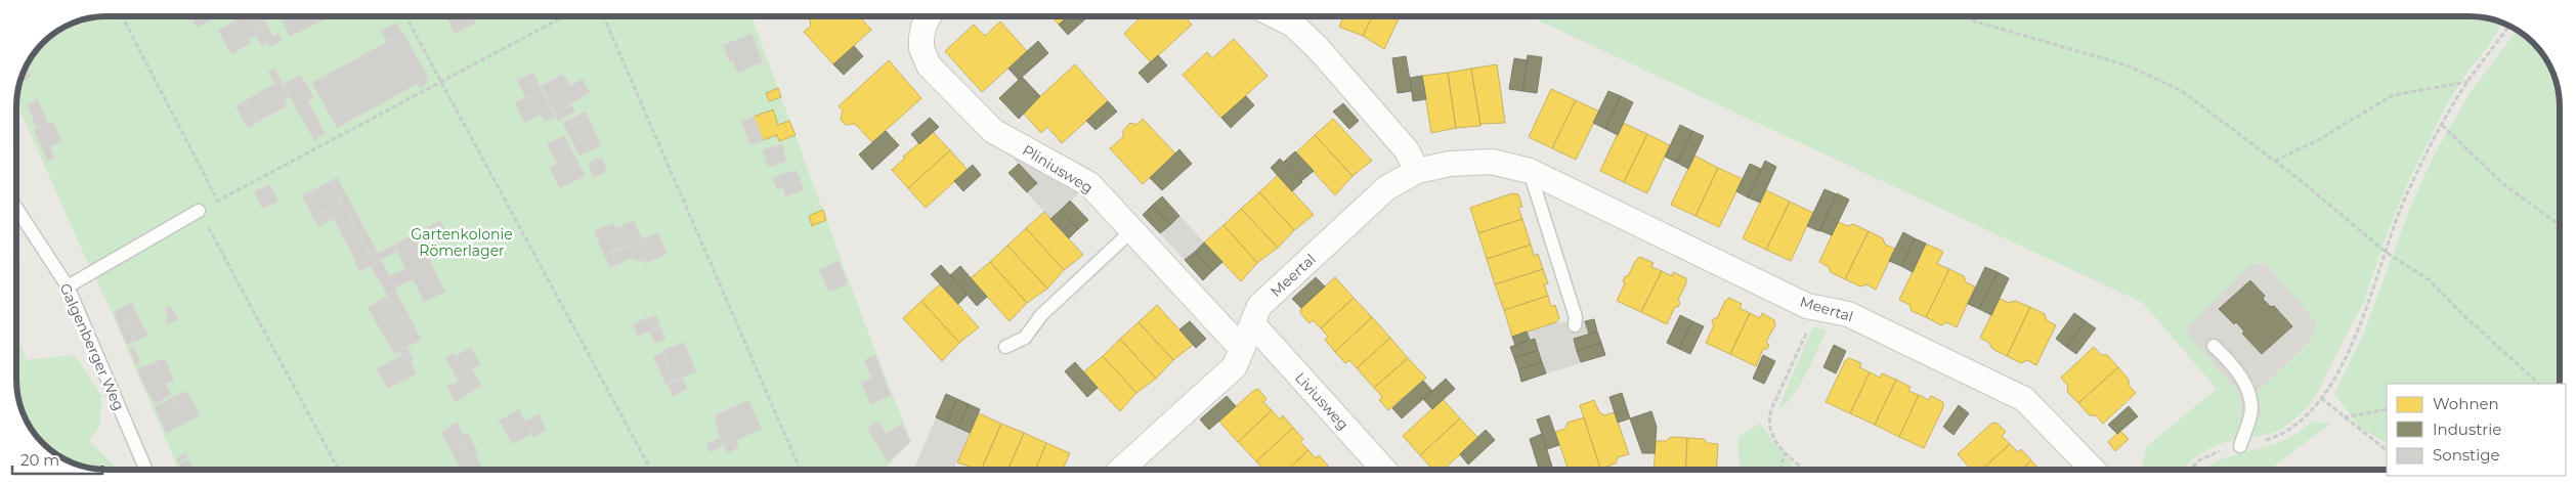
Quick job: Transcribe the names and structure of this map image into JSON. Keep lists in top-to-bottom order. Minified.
{"streets":{"street":["Pliniusweg","Meertal","Liviusweg"],"lane":["Galgenberger Weg"]},"crossings":[["Pliniusweg","Meertal"],["Meertal","Liviusweg"]],"parks":["Gartenkolonie Römerlager"],"legend":["Wohnen","Industrie","Sonstige"],"scale_bar":"20 m"}
